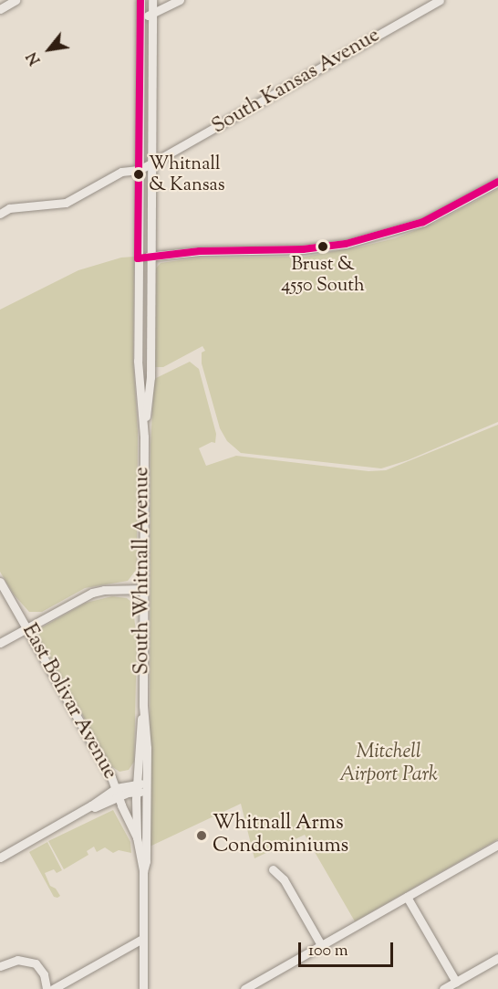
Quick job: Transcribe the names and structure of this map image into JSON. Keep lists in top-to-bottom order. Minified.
{"streets":{"street":["South Kansas Avenue","South Whitnall Avenue","East Bolivar Avenue"]},"crossings":[["South Kansas Avenue","South Whitnall Avenue"],["South Whitnall Avenue","East Bolivar Avenue"]],"parks":["Mitchell Airport Park"],"places":["Whitnall & Kansas","Brust & 4550 South","Whitnall Arms Condominiums"],"scale_bar":"100 m","north":"bottom left"}
